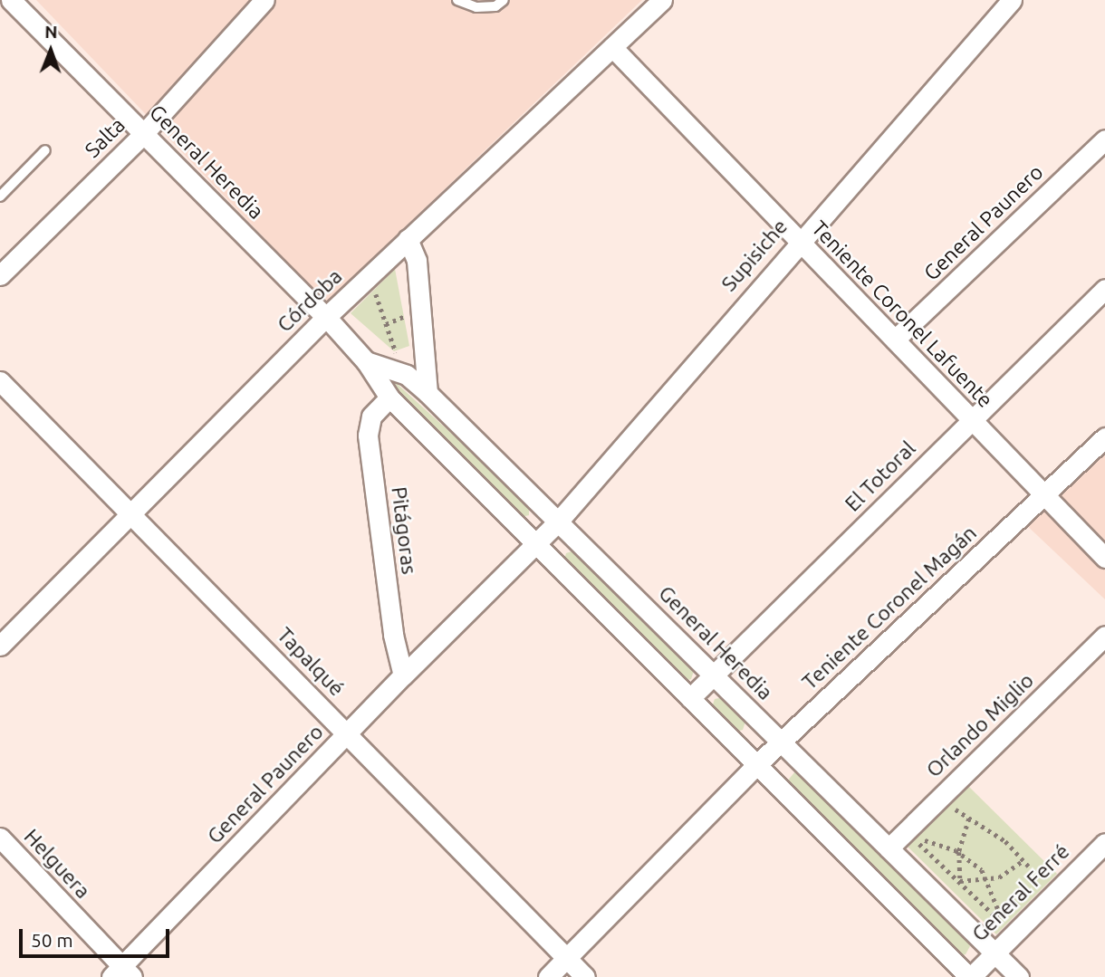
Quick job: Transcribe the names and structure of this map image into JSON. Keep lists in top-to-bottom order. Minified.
{"streets":{"street":["Salta","General Heredia","General Paunero","Supisiche","Córdoba","Teniente Coronel Lafuente","El Totoral","Pitágoras","Teniente Coronel Magán","Tapalqué","Orlando Miglio","Helguera","General Ferré"]},"crossings":[["Salta","General Heredia"],["General Heredia","General Paunero"],["General Heredia","Supisiche"],["General Heredia","Córdoba"],["General Heredia","El Totoral"],["General Heredia","Pitágoras"],["General Heredia","Teniente Coronel Magán"],["General Heredia","Orlando Miglio"],["General Heredia","General Ferré"],["General Paunero","Supisiche"],["General Paunero","Teniente Coronel Lafuente"],["General Paunero","Pitágoras"],["General Paunero","Tapalqué"],["General Paunero","Helguera"],["Supisiche","Teniente Coronel Lafuente"],["Córdoba","Teniente Coronel Lafuente"],["Córdoba","Tapalqué"],["Teniente Coronel Lafuente","El Totoral"],["Teniente Coronel Lafuente","Teniente Coronel Magán"],["Teniente Coronel Magán","Tapalqué"]],"scale_bar":"50 m","north":"top"}
